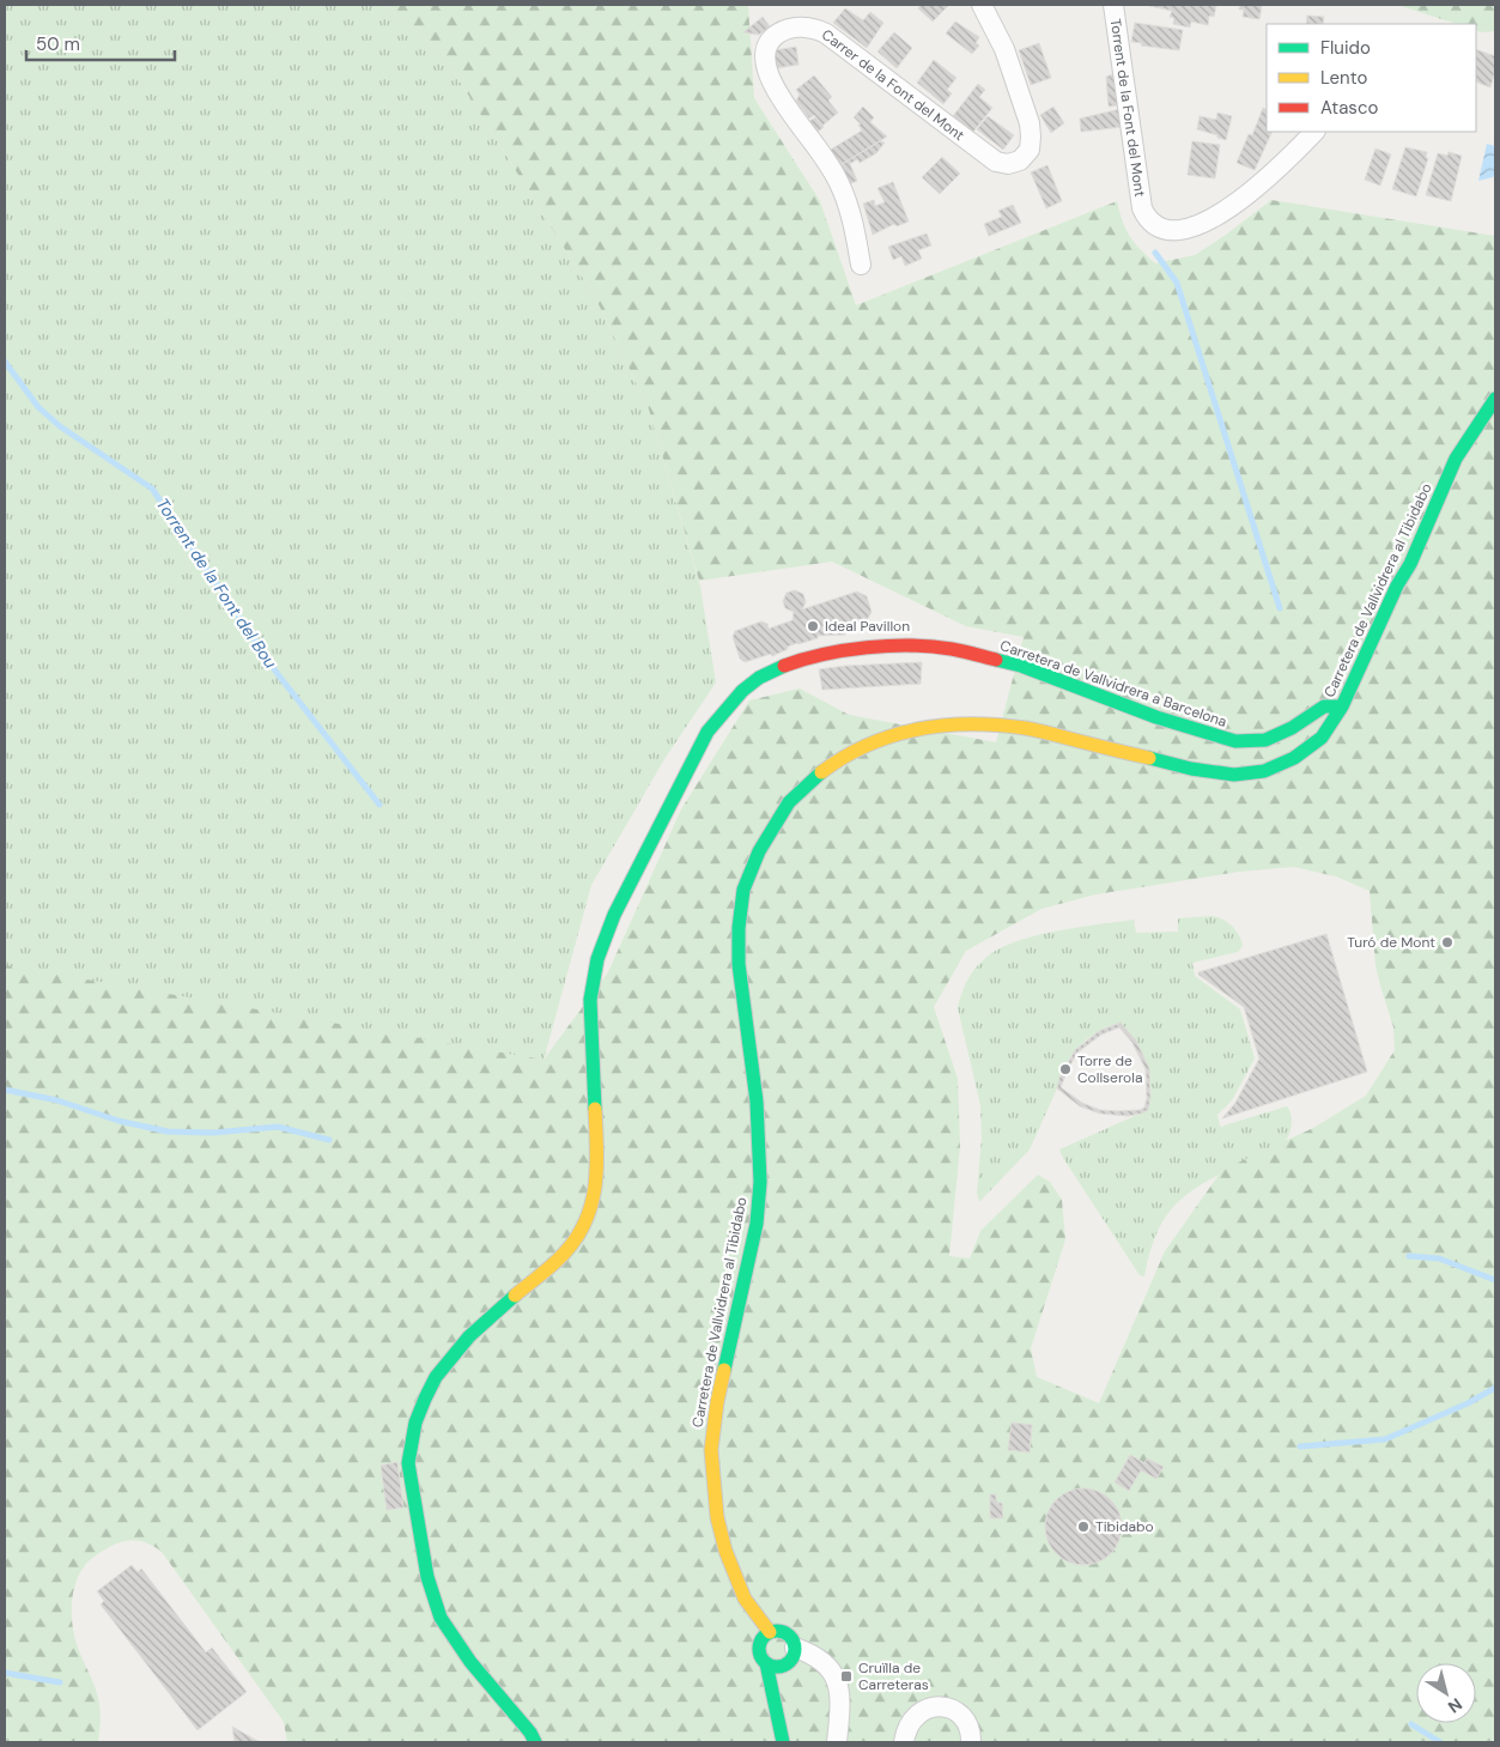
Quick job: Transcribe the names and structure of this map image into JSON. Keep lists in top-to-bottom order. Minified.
{"streets":{"street":["Carrer de la Font del Mont","Torrent de la Font del Mont","Carretera de Vallvidrera al Tibidabo","Carretera de Vallvidrera a Barcelona"]},"crossings":[["Carretera de Vallvidrera al Tibidabo","Carretera de Vallvidrera a Barcelona"]],"water":["Torrent de la Font del Bou"],"places":{"other":["Ideal Pavillon","Turó de Mont","Torre de Collserola","Tibidabo"],"transit":["Cruïlla de Carreteras"]},"legend":["Fluido","Lento","Atasco"],"scale_bar":"50 m","north":"bottom right"}
